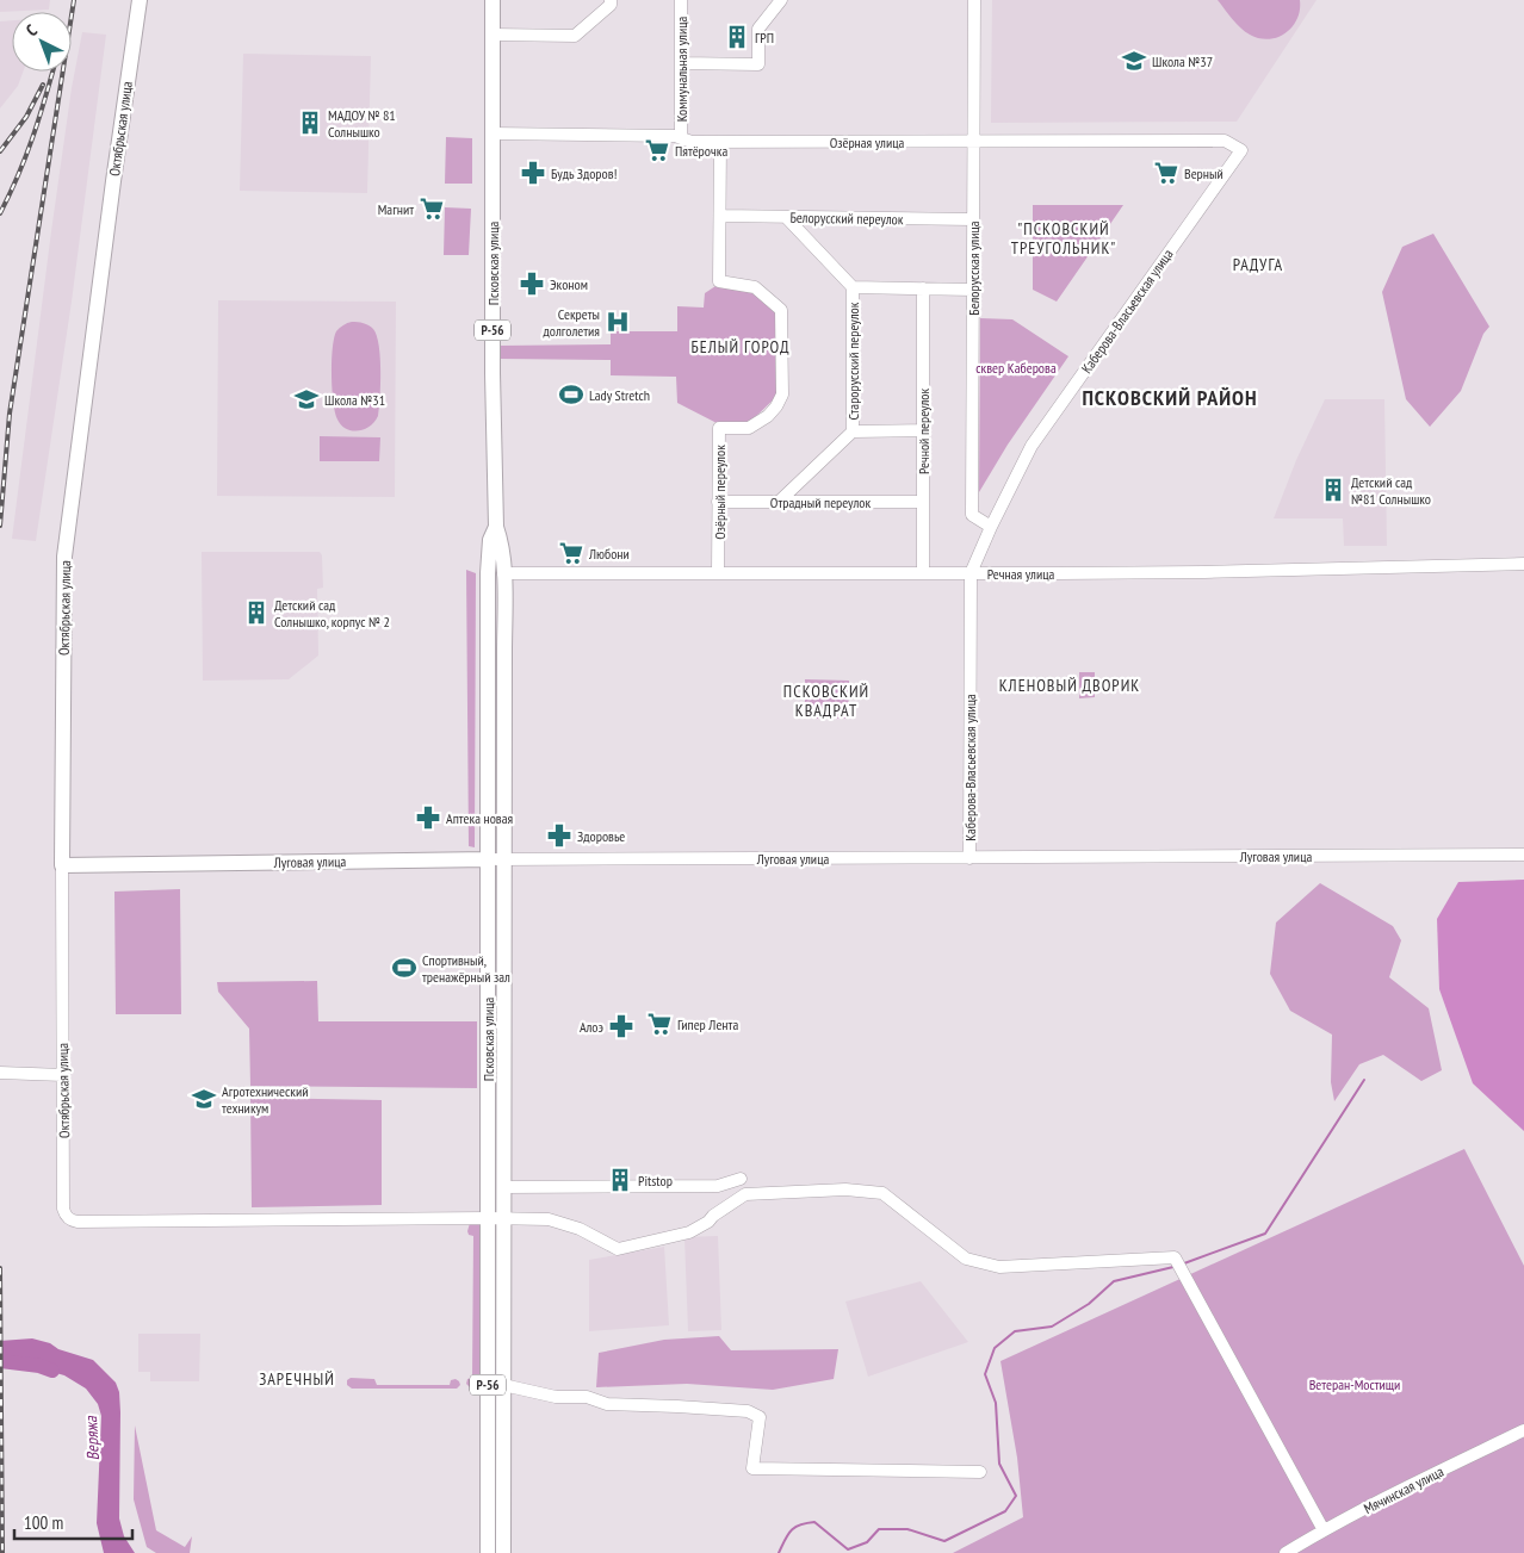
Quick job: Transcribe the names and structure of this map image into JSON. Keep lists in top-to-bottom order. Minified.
{"streets":{"main road":["Октябрьская улица","Псковская улица","Р-56","Луговая улица"],"street":["Коммунальная улица","Озёрная улица","Белорусский переулок","Белорусская улица","Каберова-Власьевская улица","Старорусский переулок","Речной переулок","Озёрный переулок","Отрадный переулок","Речная улица","Мячинская улица"]},"crossings":[["Коммунальная улица","Озёрная улица"],["Октябрьская улица","Псковская улица"],["Октябрьская улица","Луговая улица"],["Озёрная улица","Псковская улица"],["Озёрная улица","Белорусская улица"],["Озёрная улица","Каберова-Власьевская улица"],["Озёрная улица","Озёрный переулок"],["Белорусский переулок","Белорусская улица"],["Белорусский переулок","Старорусский переулок"],["Белорусский переулок","Озёрный переулок"],["Псковская улица","Речная улица"],["Псковская улица","Луговая улица"],["Белорусская улица","Каберова-Власьевская улица"],["Каберова-Власьевская улица","Речная улица"],["Каберова-Власьевская улица","Луговая улица"],["Старорусский переулок","Отрадный переулок"],["Речной переулок","Отрадный переулок"],["Речной переулок","Речная улица"],["Озёрный переулок","Отрадный переулок"],["Озёрный переулок","Речная улица"]],"districts":["\"ПСКОВСКИЙ ТРЕУГОЛЬНИК\"","РАДУГА","БЕЛЫЙ ГОРОД","ПСКОВСКИЙ РАЙОН","КЛЕНОВЫЙ ДВОРИК","ПСКОВСКИЙ КВАДРАТ","ЗАРЕЧНЫЙ"],"water":["Веряжа"],"parks":["сквер Каберова","Ветеран-Мостищи"],"places":{"building":["ГРП","МАДОУ № 81 Солнышко","Детский сад №81 Солнышко","Детский сад Солнышко, корпус № 2","Pitstop"],"school or university":["Школа №37","Школа №31","Агротехнический техникум"],"supermarket":["Пятёрочка","Верный","Магнит","Любони","Гипер Лента"],"pharmacy":["Будь Здоров!","Эконом","Аптека новая","Здоровье","Алоэ"],"hospital":["Секреты долголетия"],"sports":["Lady Stretch","Спортивный, тренажёрный зал"]},"scale_bar":"100 m","north":"top left"}
